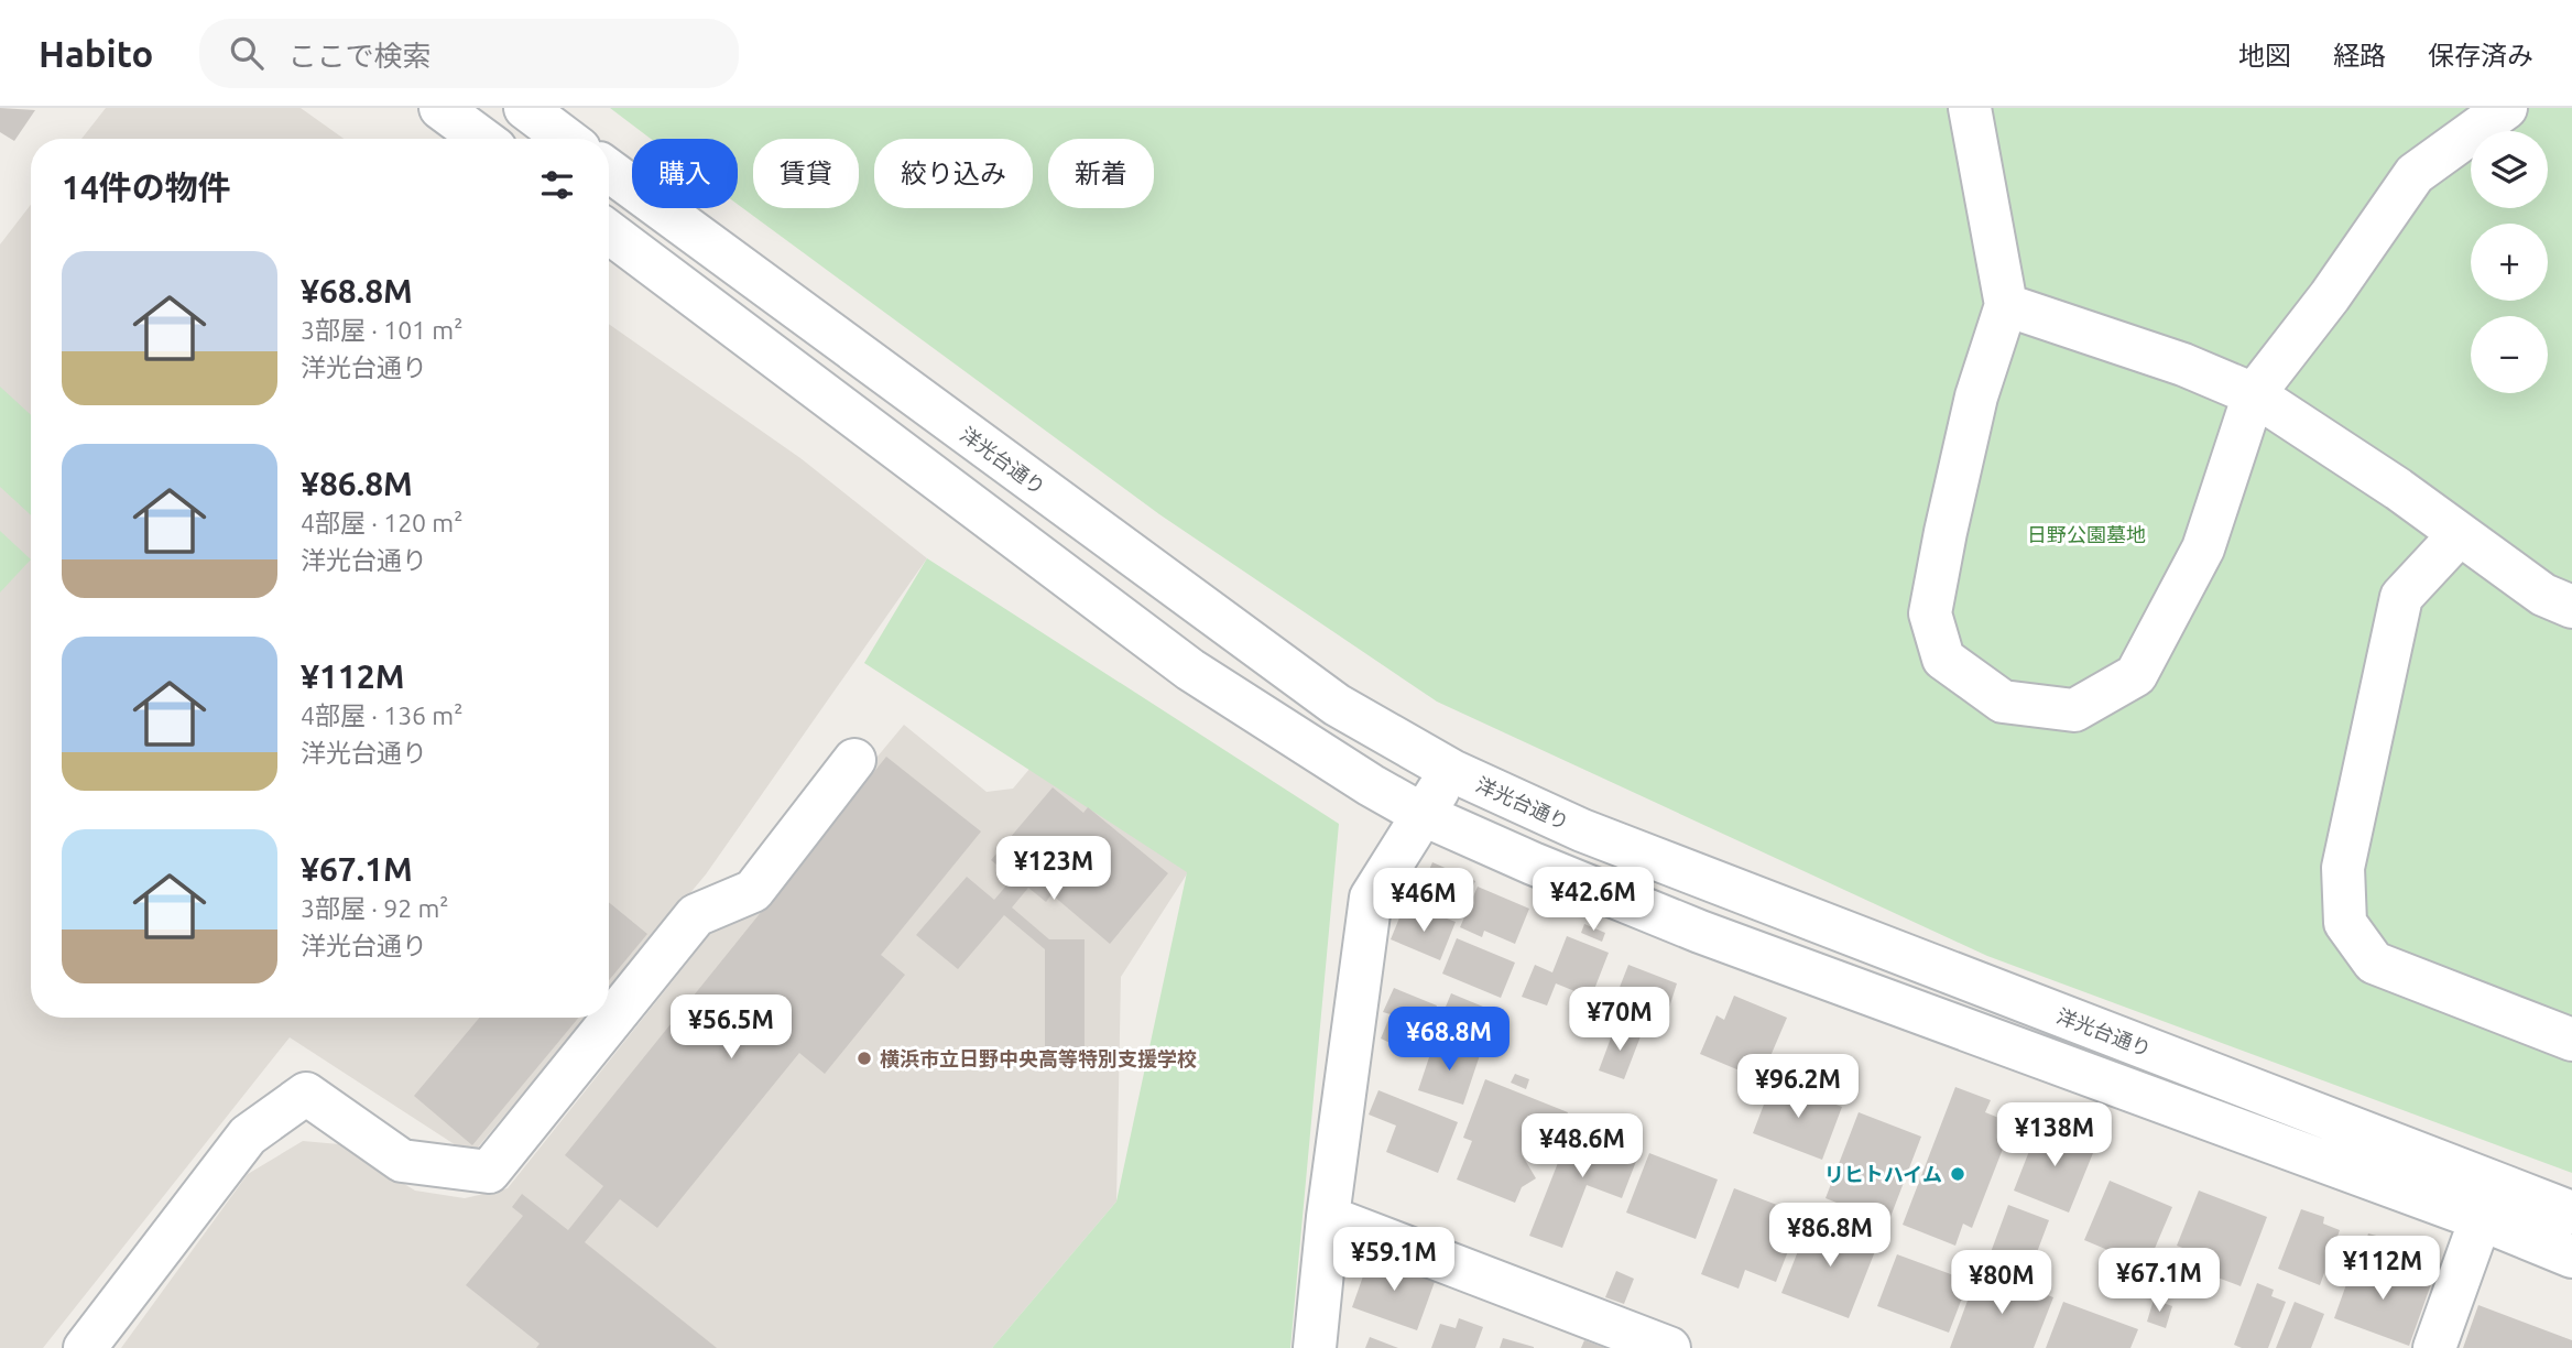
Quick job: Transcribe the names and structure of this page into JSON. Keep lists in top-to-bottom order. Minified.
{"streets":{"street":["洋光台通り"]},"parks":["日野公園墓地"],"places":["横浜市立日野中央高等特別支援学校","リヒトハイム"],"page":{"header":"Habito","search":"ここで検索","nav":["地図","経路","保存済み"],"map_buttons":["+","−"],"chip":["購入","賃貸","絞り込み","新着"],"heading":"14件の物件","list":[{"name":"¥68.8M","note":"3部屋 · 101 m² · 洋光台通り"},{"name":"¥86.8M","note":"4部屋 · 120 m² · 洋光台通り"},{"name":"¥112M","note":"4部屋 · 136 m² · 洋光台通り"},{"name":"¥67.1M","note":"3部屋 · 92 m² · 洋光台通り"}],"price":["¥123M","¥42.6M","¥46M","¥70M","¥56.5M","¥68.8M","¥96.2M","¥138M","¥48.6M","¥86.8M","¥59.1M","¥112M","¥67.1M","¥80M"]}}
